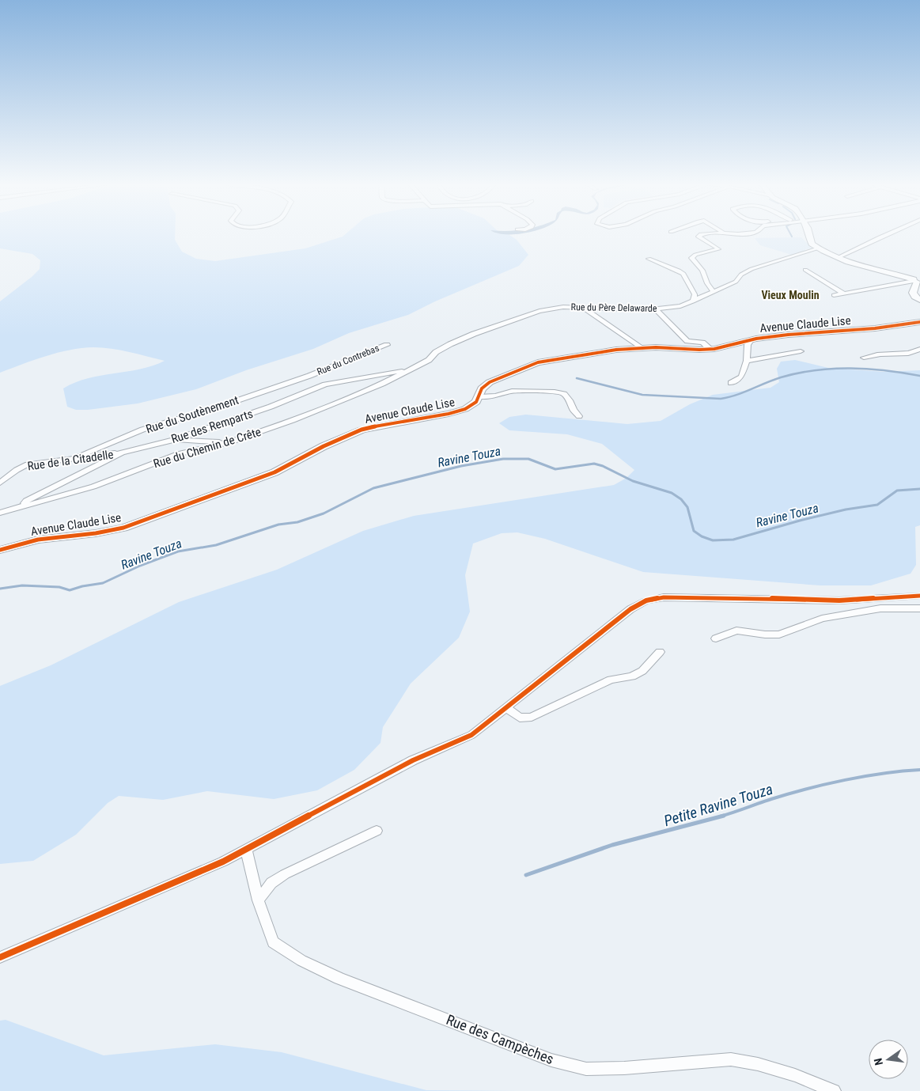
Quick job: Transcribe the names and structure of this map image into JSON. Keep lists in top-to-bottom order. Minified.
{"streets":{"street":["Rue du Père Delawarde","Avenue Claude Lise","Rue du Contrebas","Rue du Soutènement","Rue des Remparts","Rue du Chemin de Crête","Rue de la Citadelle","Rue des Campèches"]},"crossings":[["Rue du Père Delawarde","Rue des Remparts"],["Rue du Père Delawarde","Rue du Chemin de Crête"],["Rue du Contrebas","Rue du Soutènement"],["Rue du Soutènement","Rue de la Citadelle"],["Rue des Remparts","Rue du Chemin de Crête"],["Rue des Remparts","Rue de la Citadelle"]],"districts":["Vieux Moulin"],"water":["Ravine Touza","Petite Ravine Touza"],"north":"left"}
